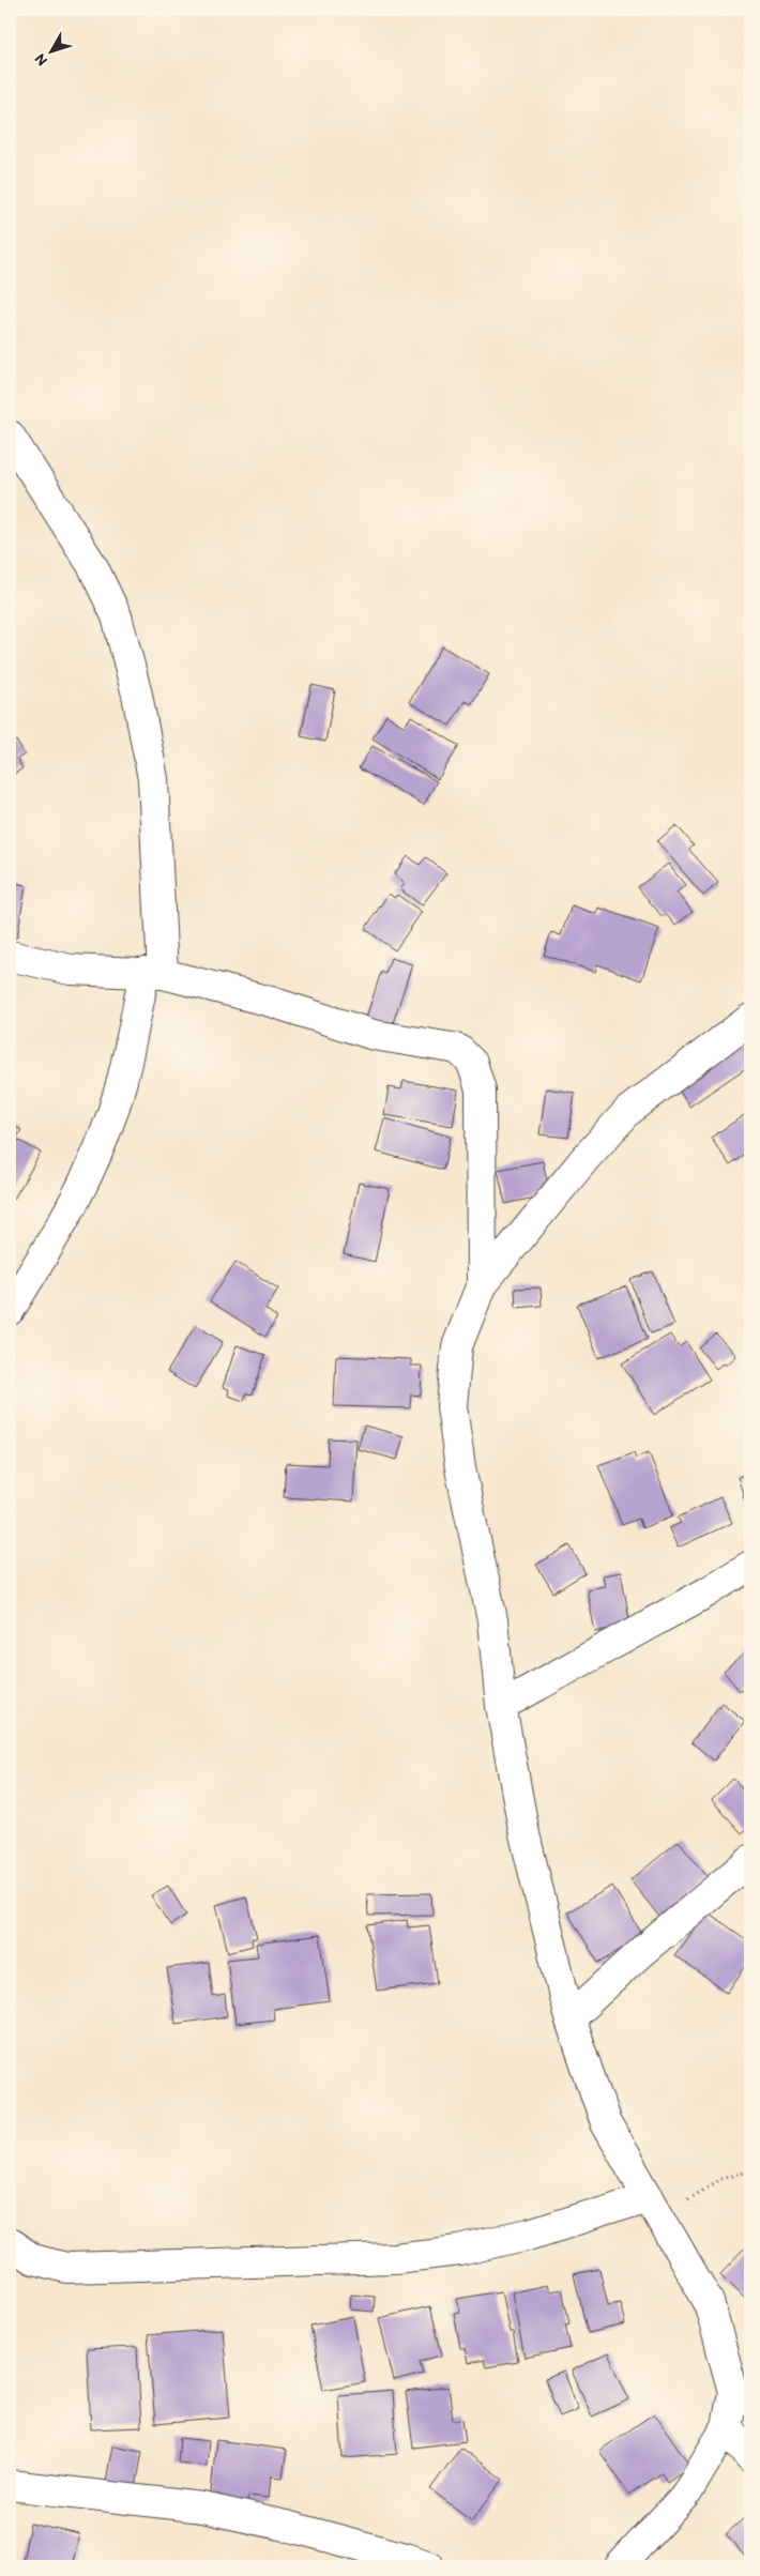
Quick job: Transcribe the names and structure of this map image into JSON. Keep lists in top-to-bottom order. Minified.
{"north":"bottom left"}
